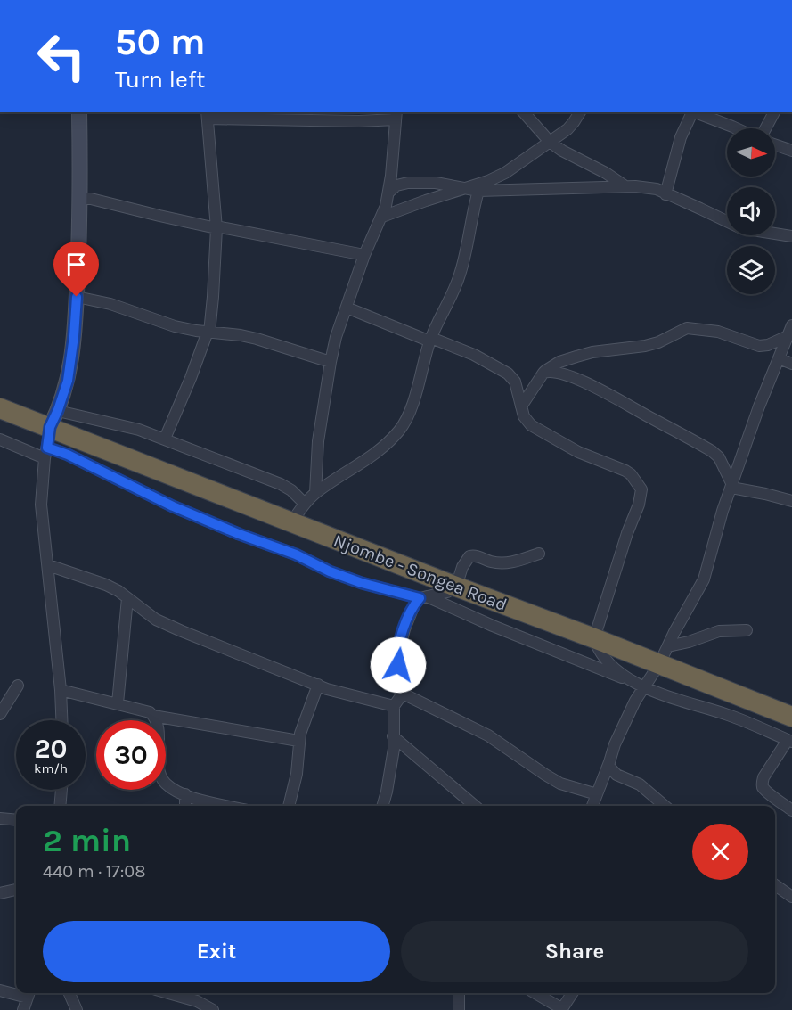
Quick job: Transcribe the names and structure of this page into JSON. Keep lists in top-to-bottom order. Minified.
{"streets":{"highway":["Njombe - Songea Road"]},"north":"right","page":{"turn":["50 m","Turn left"],"speed":"20 km/h","limit":"30","heading":["2 min","440 m · 17:08"],"buttons":["Exit","Share"]}}
